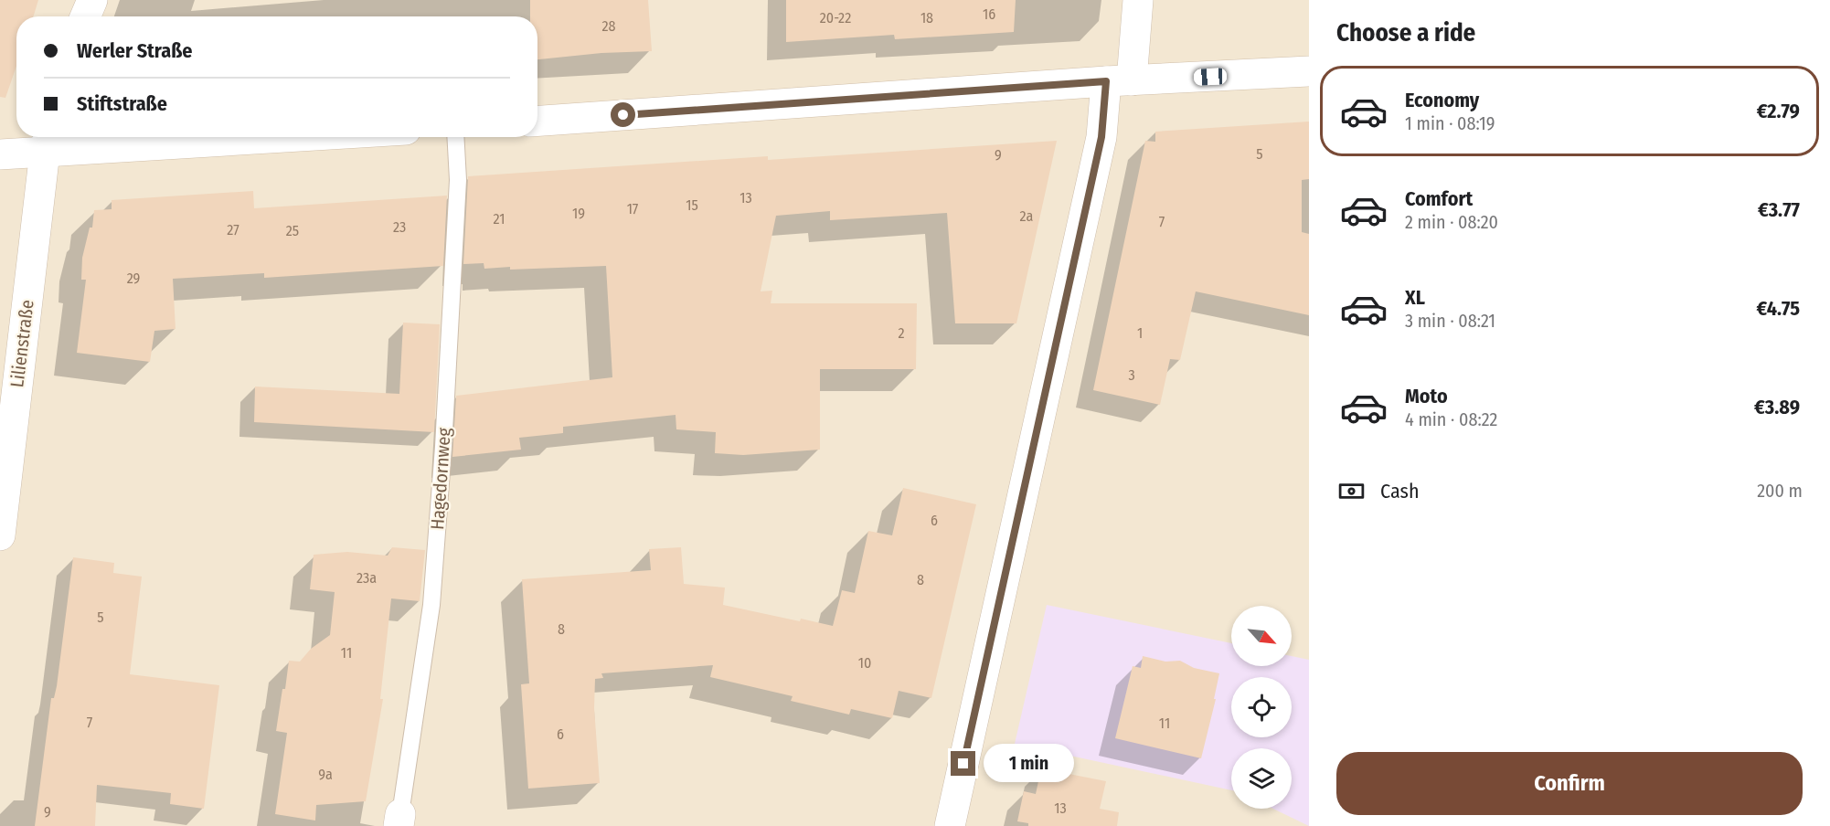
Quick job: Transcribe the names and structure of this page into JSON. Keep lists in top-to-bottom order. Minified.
{"streets":{"street":["Lilienstraße"],"lane":["Hagedornweg"]},"house_numbers":["16","20-22","18","28","5","9","13","15","17","19","2a","21","7","23","27","25","29","2","1","3","6","23a","8","5","8","11","10","7","11","6","9a","13","9"],"north":"bottom right","page":{"heading":"Choose a ride","banner":["Werler Straße","Stiftstraße"],"list":[{"name":"Economy","note":"1 min · 08:19","value":"€2.79"},{"name":"Comfort","note":"2 min · 08:20","value":"€3.77"},{"name":"XL","note":"3 min · 08:21","value":"€4.75"},{"name":"Moto","note":"4 min · 08:22","value":"€3.89"}],"pay":["Cash","200 m"],"buttons":"Confirm","bubble":"1 min"}}
